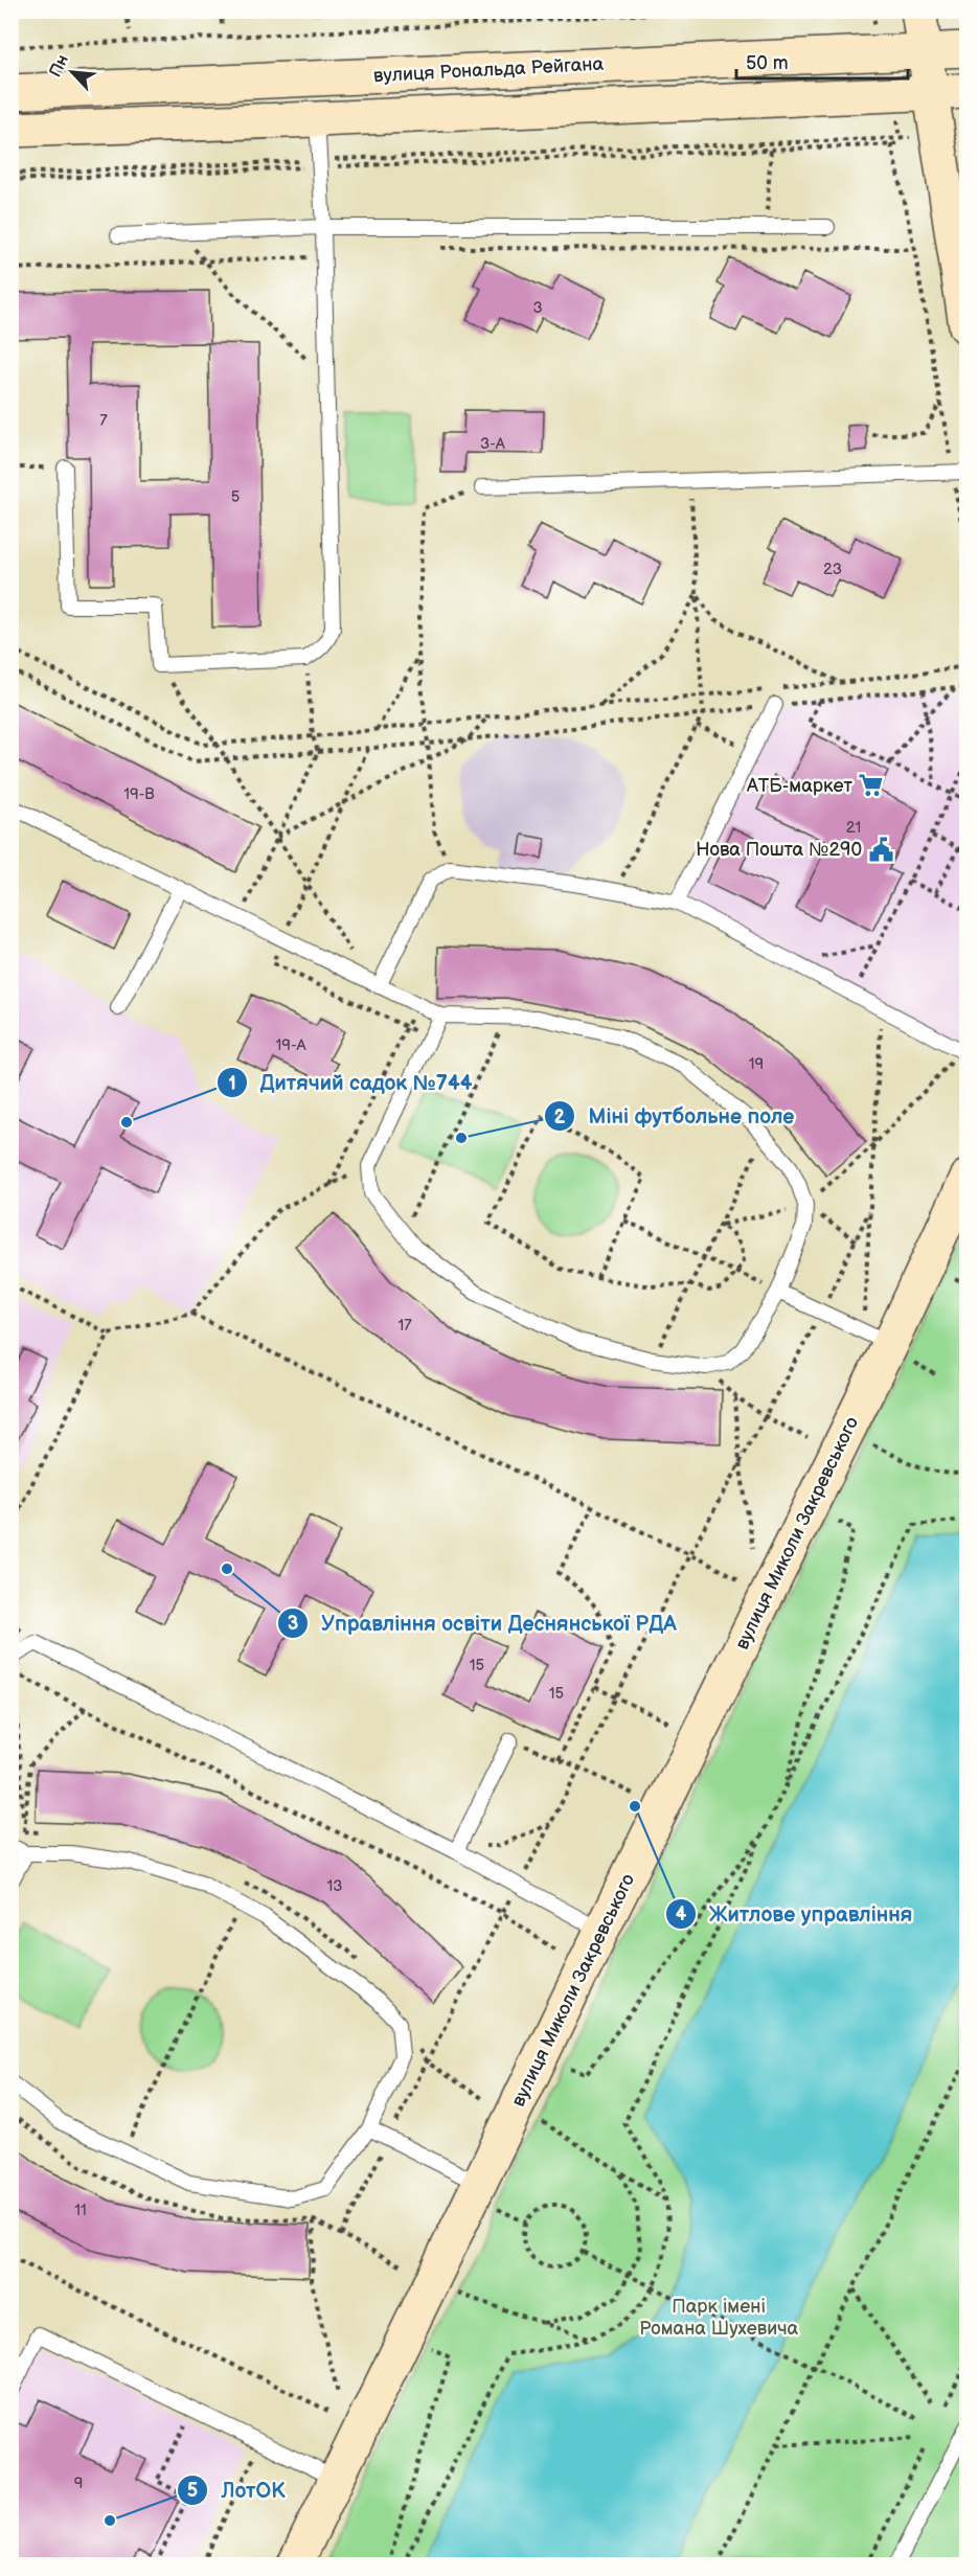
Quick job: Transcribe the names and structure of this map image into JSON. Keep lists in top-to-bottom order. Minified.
{"streets":{"main road":["вулиця Рональда Рейгана","вулиця Миколи Закревського"]},"parks":["Парк імені Романа Шухевича"],"places":{"supermarket":["АТБ-маркет"],"public building":["Нова Пошта №290"],"other":["Дитячий садок №744","Міні футбольне поле","Управління освіти Деснянської РДА","Житлове управління","ЛотОК"]},"house_numbers":["3","7","3-А","5","23","19-В","21","19-А","19","17","15","15","13","11","9"],"scale_bar":"50 m","north":"top left"}
